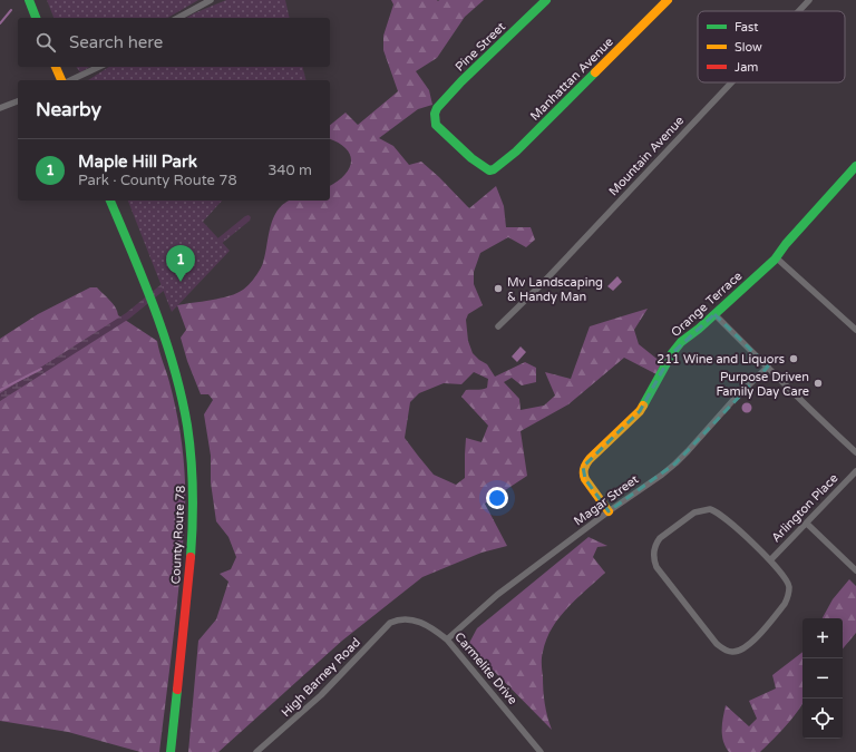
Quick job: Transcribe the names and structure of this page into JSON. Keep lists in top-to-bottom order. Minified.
{"streets":{"street":["Pine Street","Manhattan Avenue","Mountain Avenue","Orange Terrace","Magar Street","Arlington Place","County Route 78","Carmelite Drive","High Barney Road"]},"crossings":[["Pine Street","Manhattan Avenue"],["Orange Terrace","Magar Street"],["Magar Street","Carmelite Drive"],["Carmelite Drive","High Barney Road"]],"places":["Mv Landscaping & Handy Man","211 Wine and Liquors","Purpose Driven Family Day Care"],"legend":["Fast","Slow","Jam"],"page":{"search":"Search here","heading":"Nearby","list":[{"mark":"1","name":"Maple Hill Park","note":"Park · County Route 78","value":"340 m"}],"pins":"1","map_buttons":["+","−"]}}
